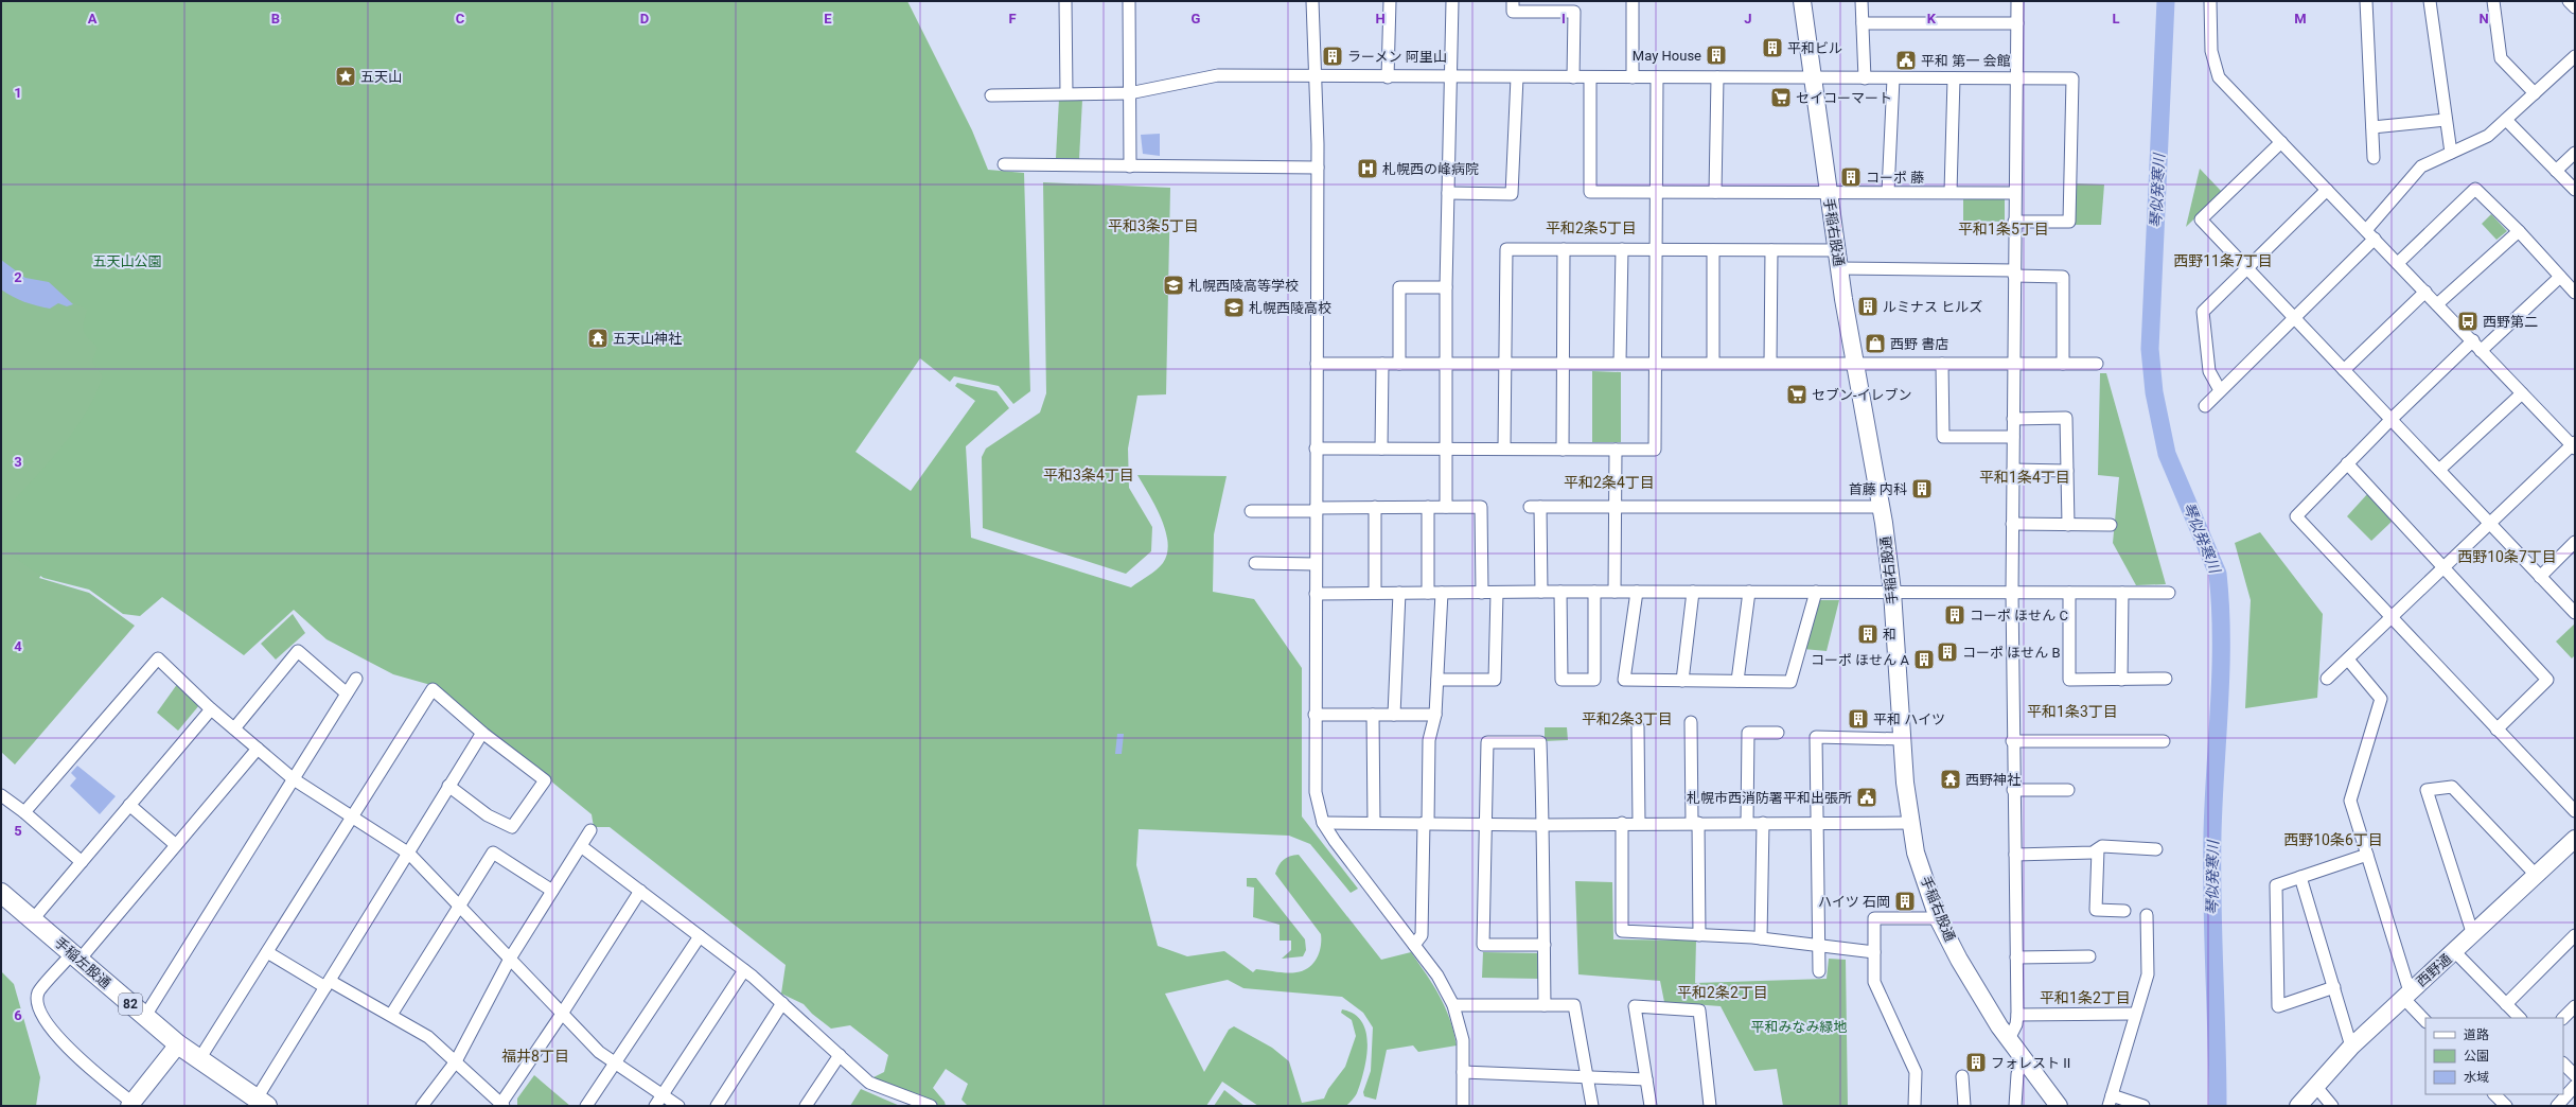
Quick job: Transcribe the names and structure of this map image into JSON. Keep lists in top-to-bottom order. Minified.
{"streets":{"main road":["手稲左股通","82"],"street":["手稲右股通","西野通"]},"districts":["平和3条5丁目","平和2条5丁目","平和1条5丁目","西野11条7丁目","平和3条4丁目","平和1条4丁目","平和2条4丁目","西野10条7丁目","平和1条3丁目","平和2条3丁目","西野10条6丁目","平和2条2丁目","平和1条2丁目","福井8丁目"],"water":["琴似発寒川"],"parks":["五天山公園","平和みなみ緑地"],"places":{"building":["平和ビル","May House","ラーメン 阿里山","コーポ 藤","ルミナス ヒルズ","首藤 内科","コーポ ほせん C","和","コーポ ほせん B","コーポ ほせん A","平和 ハイツ","ハイツ 石岡","フォレスト II"],"public building":["平和 第一 会館","札幌市西消防署平和出張所"],"place":["五天山"],"supermarket":["セイコーマート","セブン-イレブン"],"hospital":["札幌西の峰病院"],"school or university":["札幌西陵高等学校","札幌西陵高校"],"bus stop":["西野第二"],"temple":["五天山神社","西野神社"],"shop":["西野 書店"]},"legend":["道路","公園","水域"],"grid":{"columns":["A","B","C","D","E","F","G","H","I","J","K","L","M","N"],"rows":["1","2","3","4","5","6"]}}
